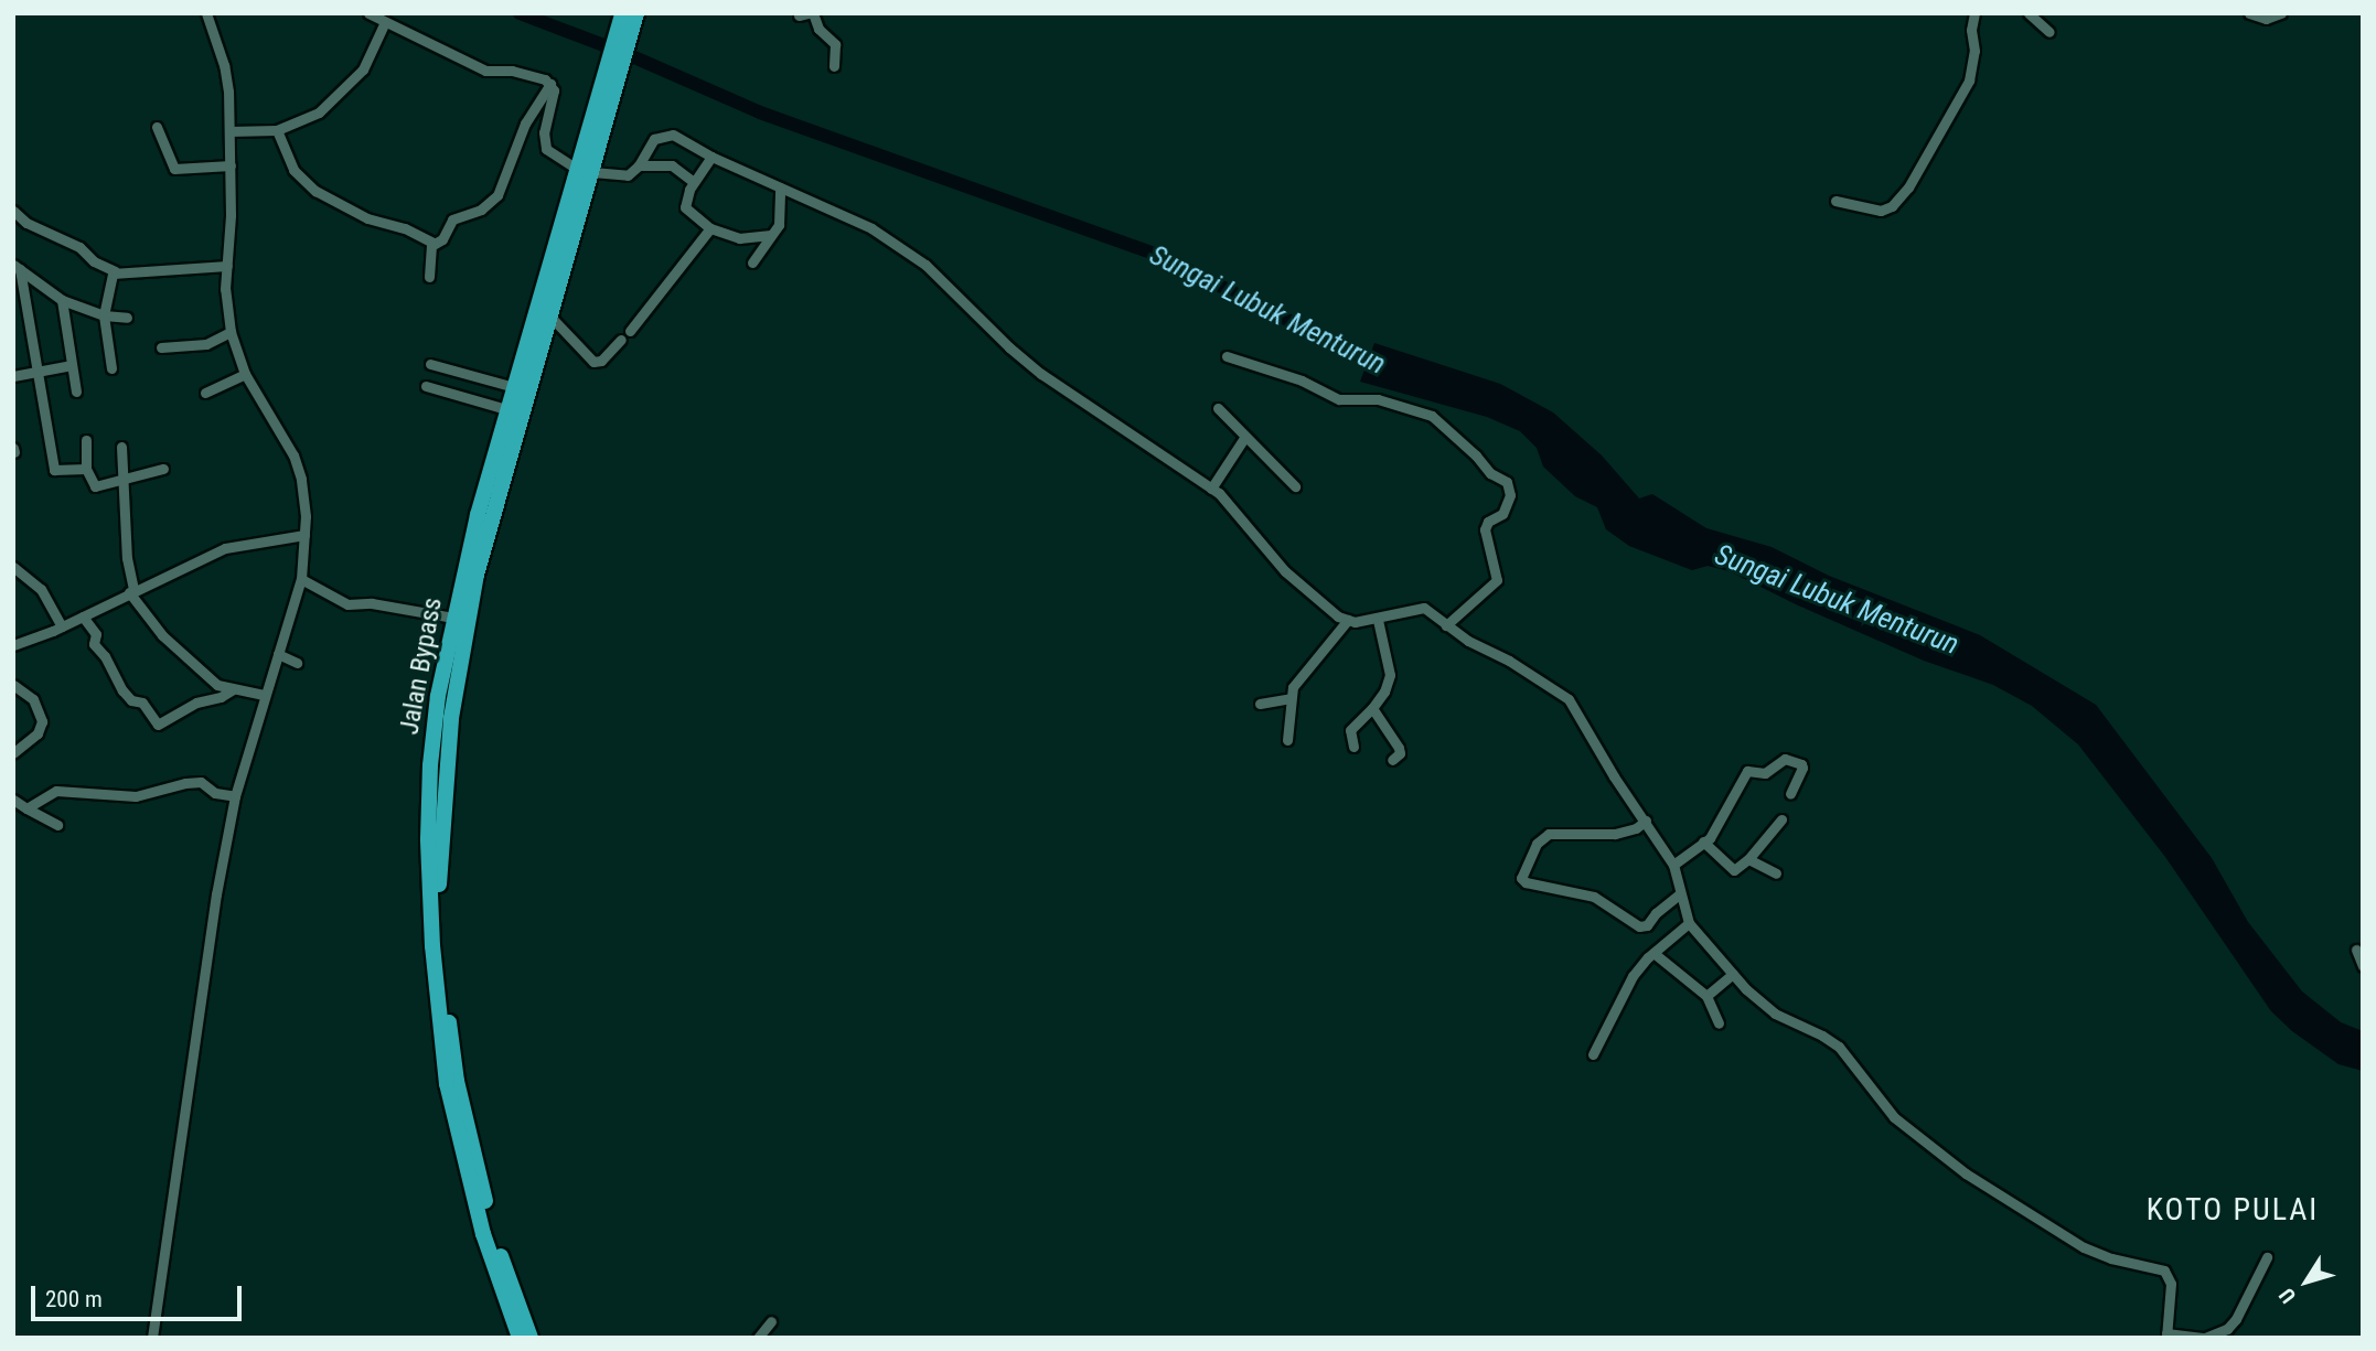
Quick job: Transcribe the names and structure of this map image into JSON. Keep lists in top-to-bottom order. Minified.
{"streets":{"highway":["Jalan Bypass"]},"districts":["KOTO PULAI"],"water":["Sungai Lubuk Menturun"],"scale_bar":"200 m","north":"bottom left"}
